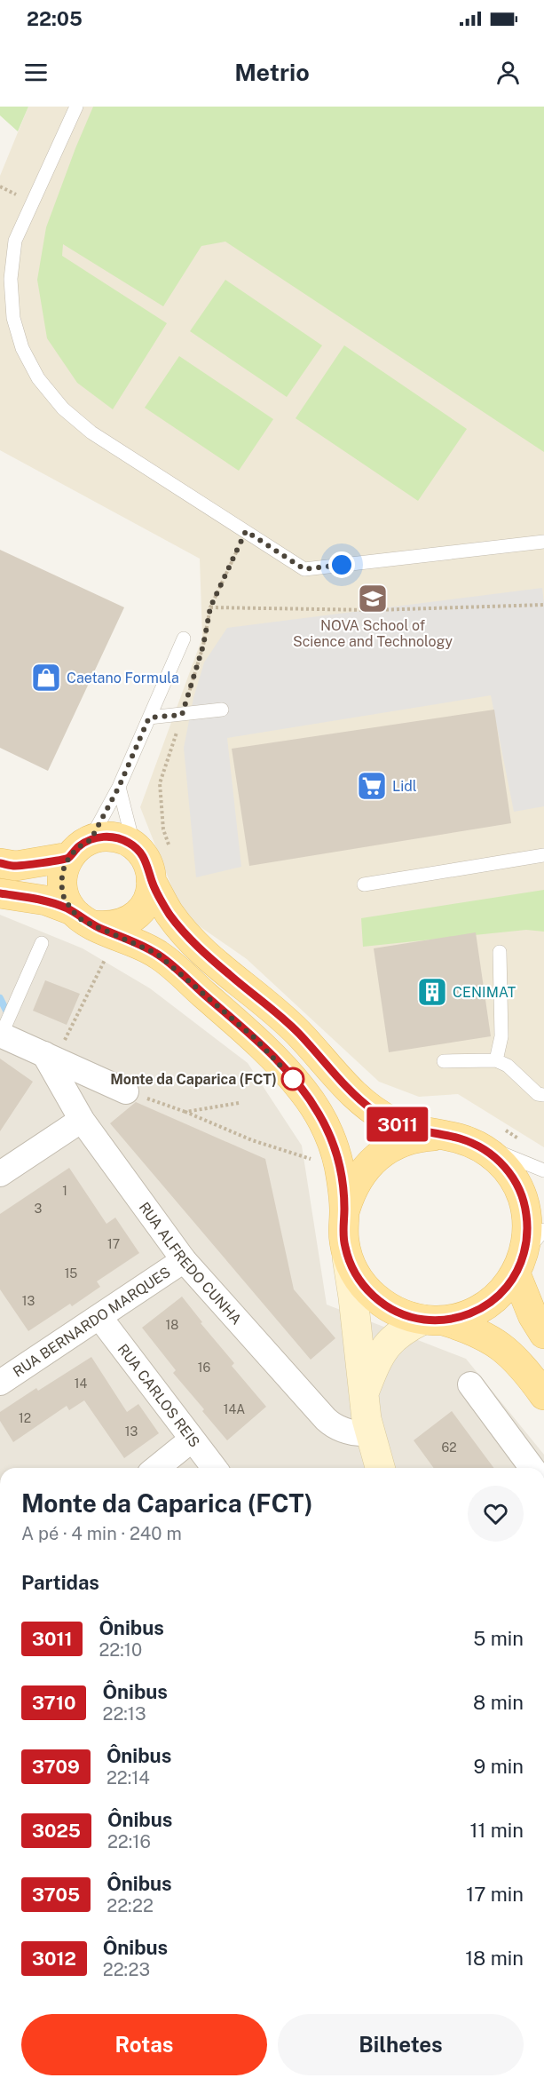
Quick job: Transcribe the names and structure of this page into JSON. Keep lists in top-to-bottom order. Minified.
{"streets":{"street":["RUA ALFREDO CUNHA","RUA BERNARDO MARQUES","RUA CARLOS REIS"]},"crossings":[["RUA ALFREDO CUNHA","RUA BERNARDO MARQUES"],["RUA BERNARDO MARQUES","RUA CARLOS REIS"]],"places":{"school or university":["NOVA School of Science and Technology"],"shop":["Caetano Formula"],"supermarket":["Lidl"],"building":["CENIMAT"],"other":["Monte da Caparica (FCT)"]},"lines":["bus line 3011"],"house_numbers":["1","3","17","15","13","18","16","14","14A","12","13","62"],"page":{"status":"22:05","header":"Metrio","on_map":"3011","heading":[["Monte da Caparica (FCT)","A pé · 4 min · 240 m"],"Partidas"],"list":[{"mark":"3011","name":"Ônibus","note":"22:10","value":"5 min"},{"mark":"3710","name":"Ônibus","note":"22:13","value":"8 min"},{"mark":"3709","name":"Ônibus","note":"22:14","value":"9 min"},{"mark":"3025","name":"Ônibus","note":"22:16","value":"11 min"},{"mark":"3705","name":"Ônibus","note":"22:22","value":"17 min"},{"mark":"3012","name":"Ônibus","note":"22:23","value":"18 min"}],"buttons":["Rotas","Bilhetes"]}}
